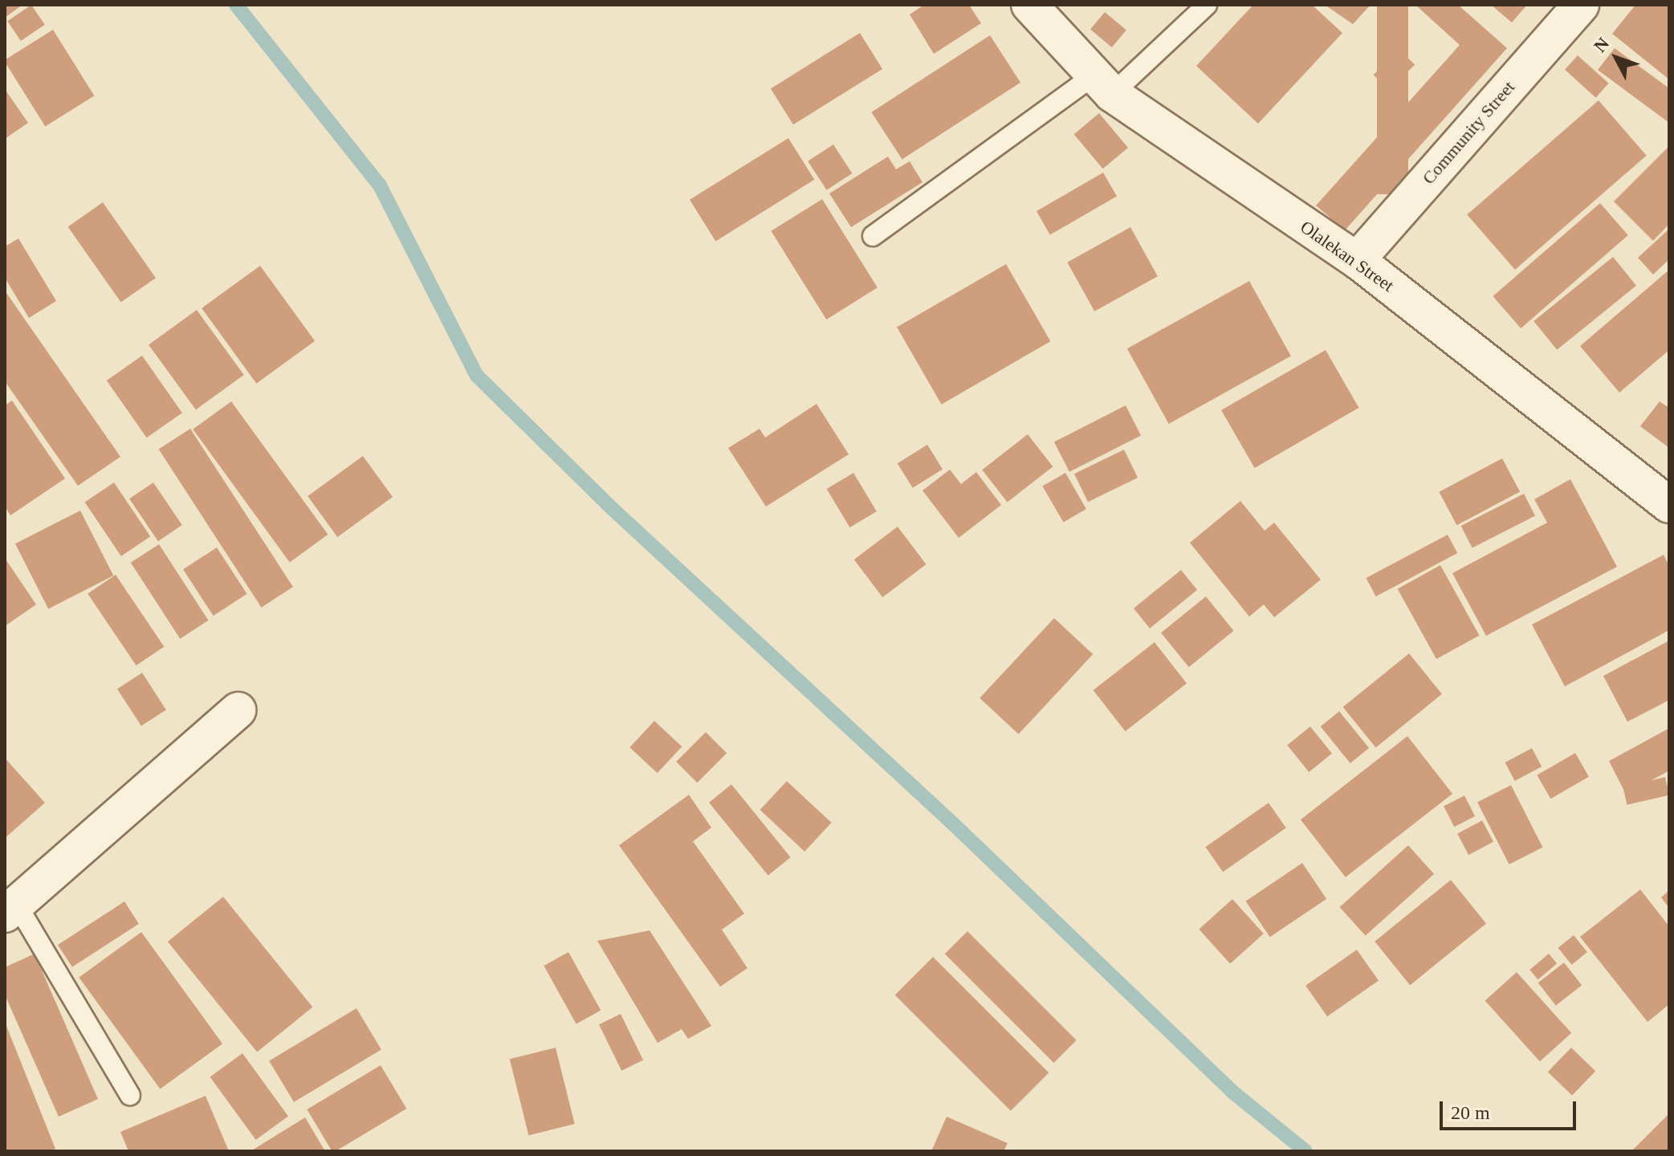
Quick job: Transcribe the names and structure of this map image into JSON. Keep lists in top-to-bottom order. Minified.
{"streets":{"street":["Community Street","Olalekan Street"]},"crossings":[["Community Street","Olalekan Street"]],"scale_bar":"20 m","north":"top left"}
